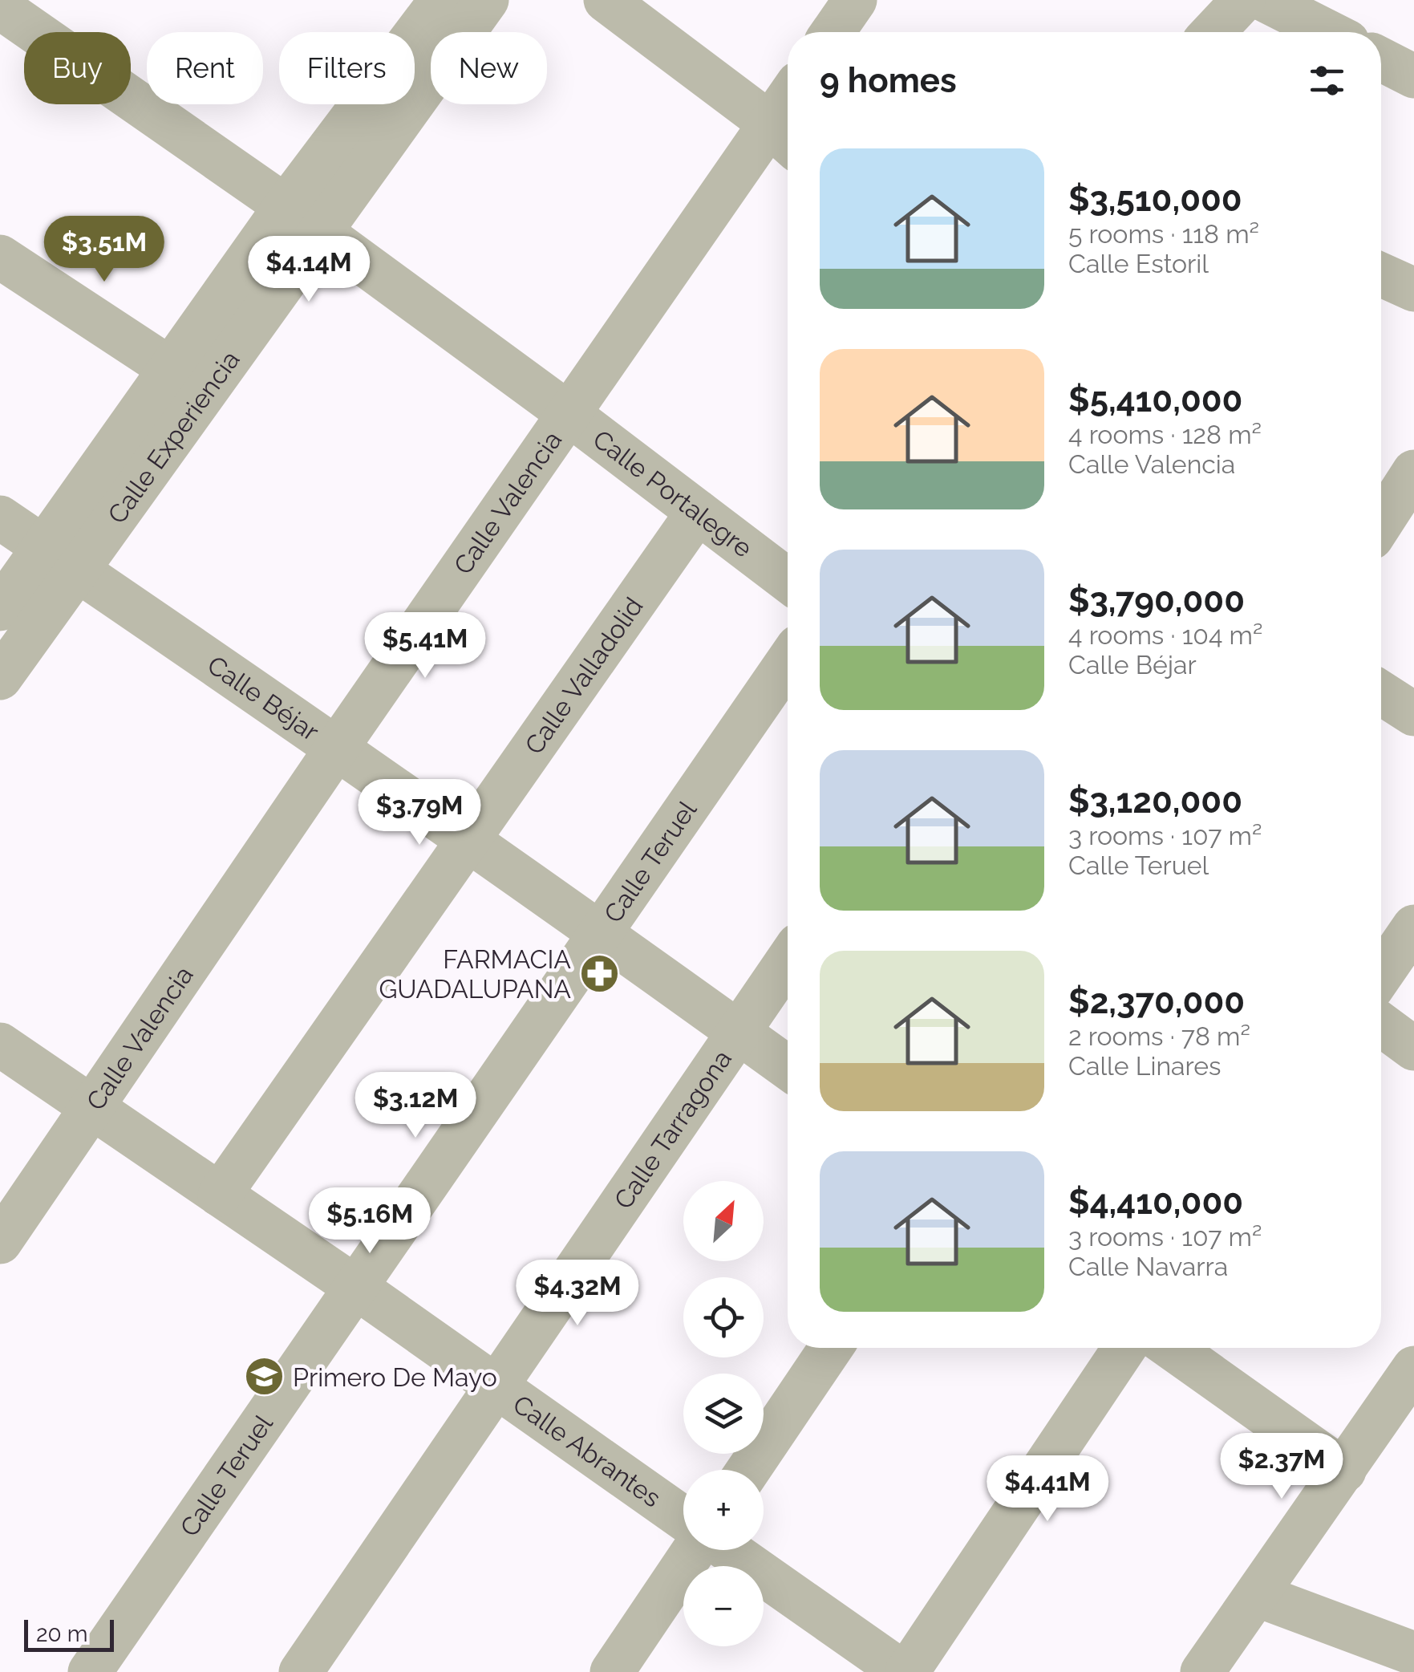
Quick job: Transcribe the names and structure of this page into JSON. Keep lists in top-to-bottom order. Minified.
{"streets":{"street":["Calle Experiencia","Calle Portalegre","Calle Valencia","Calle Valladolid","Calle Béjar","Calle Teruel","Calle Tarragona","Calle Abrantes"]},"crossings":[["Calle Experiencia","Calle Portalegre"],["Calle Experiencia","Calle Béjar"],["Calle Portalegre","Calle Valencia"],["Calle Portalegre","Calle Valladolid"],["Calle Valencia","Calle Béjar"],["Calle Valencia","Calle Abrantes"],["Calle Valladolid","Calle Béjar"],["Calle Valladolid","Calle Abrantes"],["Calle Béjar","Calle Teruel"],["Calle Béjar","Calle Tarragona"],["Calle Teruel","Calle Abrantes"],["Calle Tarragona","Calle Abrantes"]],"places":{"pharmacy":["FARMACIA GUADALUPANA"],"school or university":["Primero De Mayo"]},"scale_bar":"20 m","north":"top right","page":{"chip":["Buy","Rent","Filters","New"],"heading":"9 homes","list":[{"name":"$3,510,000","note":"5 rooms · 118 m² · Calle Estoril"},{"name":"$5,410,000","note":"4 rooms · 128 m² · Calle Valencia"},{"name":"$3,790,000","note":"4 rooms · 104 m² · Calle Béjar"},{"name":"$3,120,000","note":"3 rooms · 107 m² · Calle Teruel"},{"name":"$2,370,000","note":"2 rooms · 78 m² · Calle Linares"},{"name":"$4,410,000","note":"3 rooms · 107 m² · Calle Navarra"}],"price":["$3.51M","$4.14M","$5.41M","$3.79M","$3.12M","$5.16M","$4.32M","$2.37M","$4.41M"],"map_buttons":["+","−"],"scale":"20 m"}}
